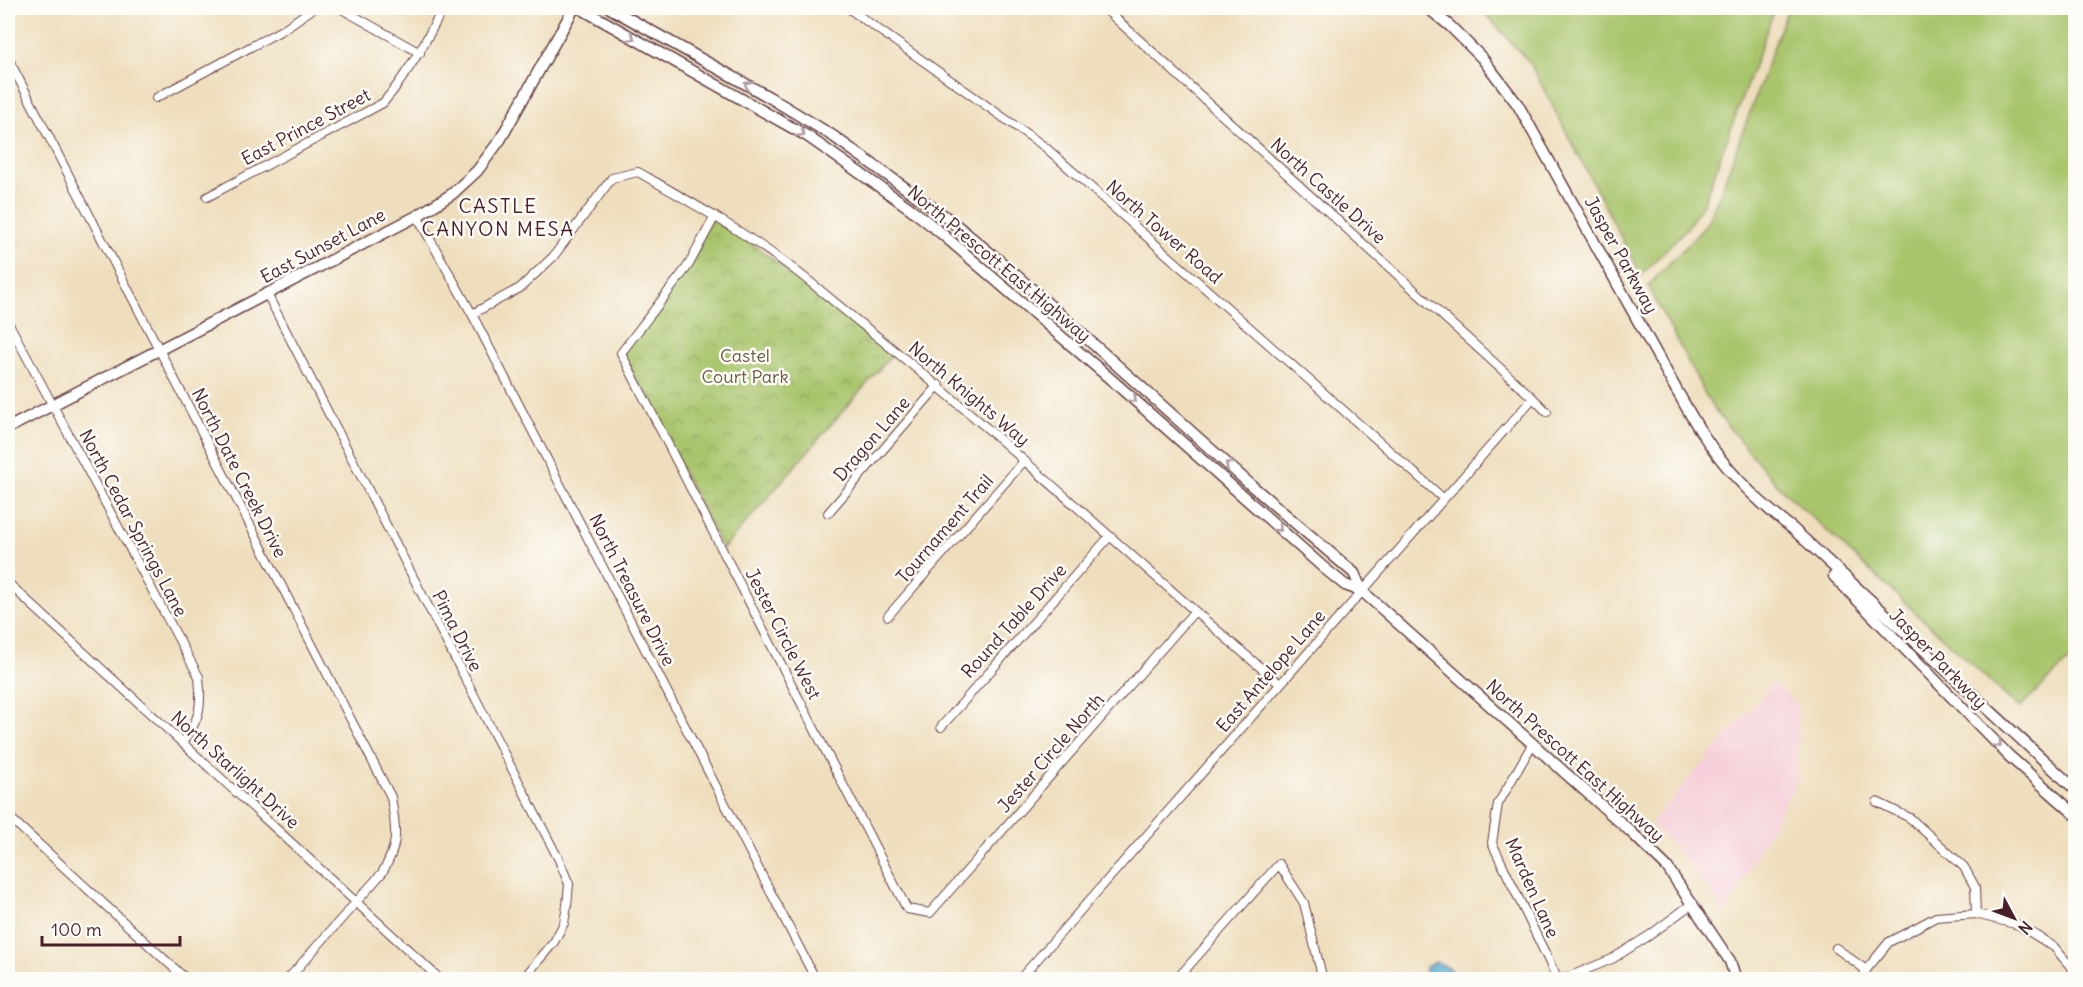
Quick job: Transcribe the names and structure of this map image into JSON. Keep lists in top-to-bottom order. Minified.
{"streets":{"street":["East Prince Street","North Castle Drive","North Tower Road","East Sunset Lane","Jasper Parkway","North Prescott East Highway","North Knights Way","Dragon Lane","North Date Creek Drive","North Cedar Springs Lane","Tournament Trail","North Treasure Drive","Round Table Drive","Pima Drive","Jester Circle West","East Antelope Lane","Jester Circle North","North Starlight Drive","Marden Lane"]},"crossings":[["North Castle Drive","East Antelope Lane"],["North Tower Road","East Antelope Lane"],["East Sunset Lane","North Date Creek Drive"],["East Sunset Lane","North Cedar Springs Lane"],["East Sunset Lane","North Treasure Drive"],["East Sunset Lane","Pima Drive"],["North Prescott East Highway","East Antelope Lane"],["North Prescott East Highway","Marden Lane"],["North Knights Way","Dragon Lane"],["North Knights Way","Tournament Trail"],["North Knights Way","North Treasure Drive"],["North Knights Way","Round Table Drive"],["North Knights Way","Jester Circle West"],["North Knights Way","East Antelope Lane"],["North Knights Way","Jester Circle North"],["North Date Creek Drive","North Starlight Drive"],["North Cedar Springs Lane","North Starlight Drive"],["Jester Circle West","Jester Circle North"]],"districts":["CASTLE CANYON MESA"],"parks":["Castel Court Park"],"scale_bar":"100 m","north":"bottom right"}
